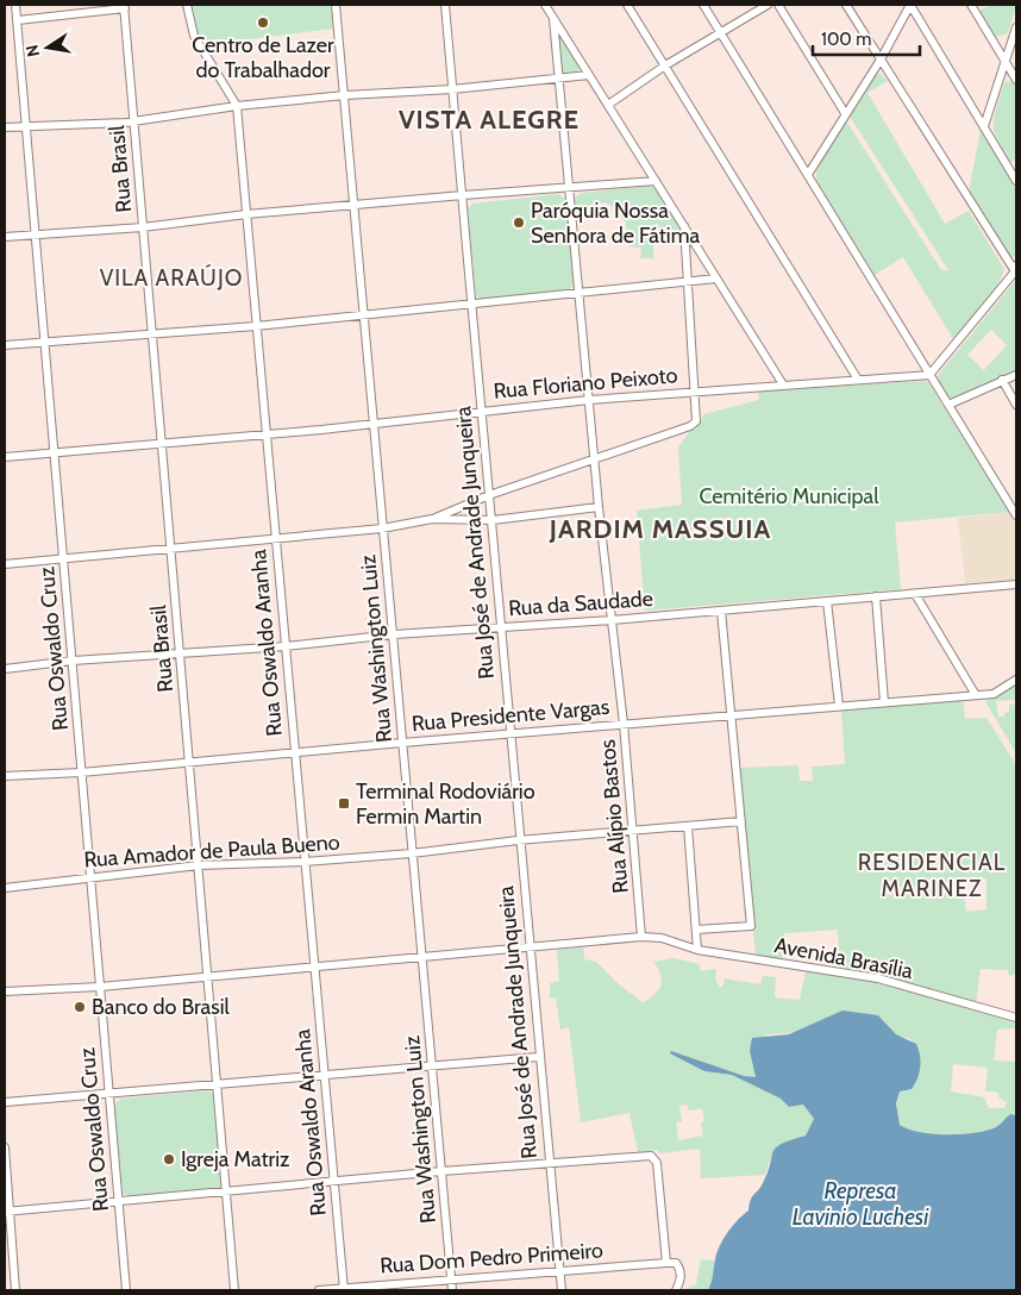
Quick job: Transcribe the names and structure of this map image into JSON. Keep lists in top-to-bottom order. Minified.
{"streets":{"street":["Rua Brasil","Rua Floriano Peixoto","Rua José de Andrade Junqueira","Rua da Saudade","Rua Oswaldo Aranha","Rua Oswaldo Cruz","Rua Washington Luiz","Rua Presidente Vargas","Rua Alípio Bastos","Rua Amador de Paula Bueno","Avenida Brasília","Rua Dom Pedro Primeiro"]},"crossings":[["Rua Brasil","Rua Floriano Peixoto"],["Rua Brasil","Rua da Saudade"],["Rua Brasil","Rua Presidente Vargas"],["Rua Brasil","Rua Amador de Paula Bueno"],["Rua Brasil","Avenida Brasília"],["Rua Floriano Peixoto","Rua José de Andrade Junqueira"],["Rua Floriano Peixoto","Rua Oswaldo Aranha"],["Rua Floriano Peixoto","Rua Oswaldo Cruz"],["Rua Floriano Peixoto","Rua Washington Luiz"],["Rua Floriano Peixoto","Rua Alípio Bastos"],["Rua José de Andrade Junqueira","Rua da Saudade"],["Rua José de Andrade Junqueira","Rua Presidente Vargas"],["Rua José de Andrade Junqueira","Rua Amador de Paula Bueno"],["Rua José de Andrade Junqueira","Avenida Brasília"],["Rua José de Andrade Junqueira","Rua Dom Pedro Primeiro"],["Rua da Saudade","Rua Oswaldo Aranha"],["Rua da Saudade","Rua Oswaldo Cruz"],["Rua da Saudade","Rua Washington Luiz"],["Rua da Saudade","Rua Alípio Bastos"],["Rua Oswaldo Aranha","Rua Presidente Vargas"],["Rua Oswaldo Aranha","Rua Amador de Paula Bueno"],["Rua Oswaldo Aranha","Avenida Brasília"],["Rua Oswaldo Aranha","Rua Dom Pedro Primeiro"],["Rua Oswaldo Cruz","Rua Presidente Vargas"],["Rua Oswaldo Cruz","Rua Amador de Paula Bueno"],["Rua Oswaldo Cruz","Avenida Brasília"],["Rua Washington Luiz","Rua Presidente Vargas"],["Rua Washington Luiz","Rua Amador de Paula Bueno"],["Rua Washington Luiz","Avenida Brasília"],["Rua Washington Luiz","Rua Dom Pedro Primeiro"],["Rua Presidente Vargas","Rua Alípio Bastos"],["Rua Alípio Bastos","Rua Amador de Paula Bueno"],["Rua Alípio Bastos","Avenida Brasília"]],"districts":["VISTA ALEGRE","VILA ARAÚJO","JARDIM MASSUIA","RESIDENCIAL MARINEZ"],"water":["Represa Lavinio Luchesi"],"parks":["Cemitério Municipal"],"places":{"other":["Centro de Lazer do Trabalhador","Paróquia Nossa Senhora de Fátima","Banco do Brasil","Igreja Matriz"],"transit":["Terminal Rodoviário Fermin Martin"]},"scale_bar":"100 m","north":"left"}
